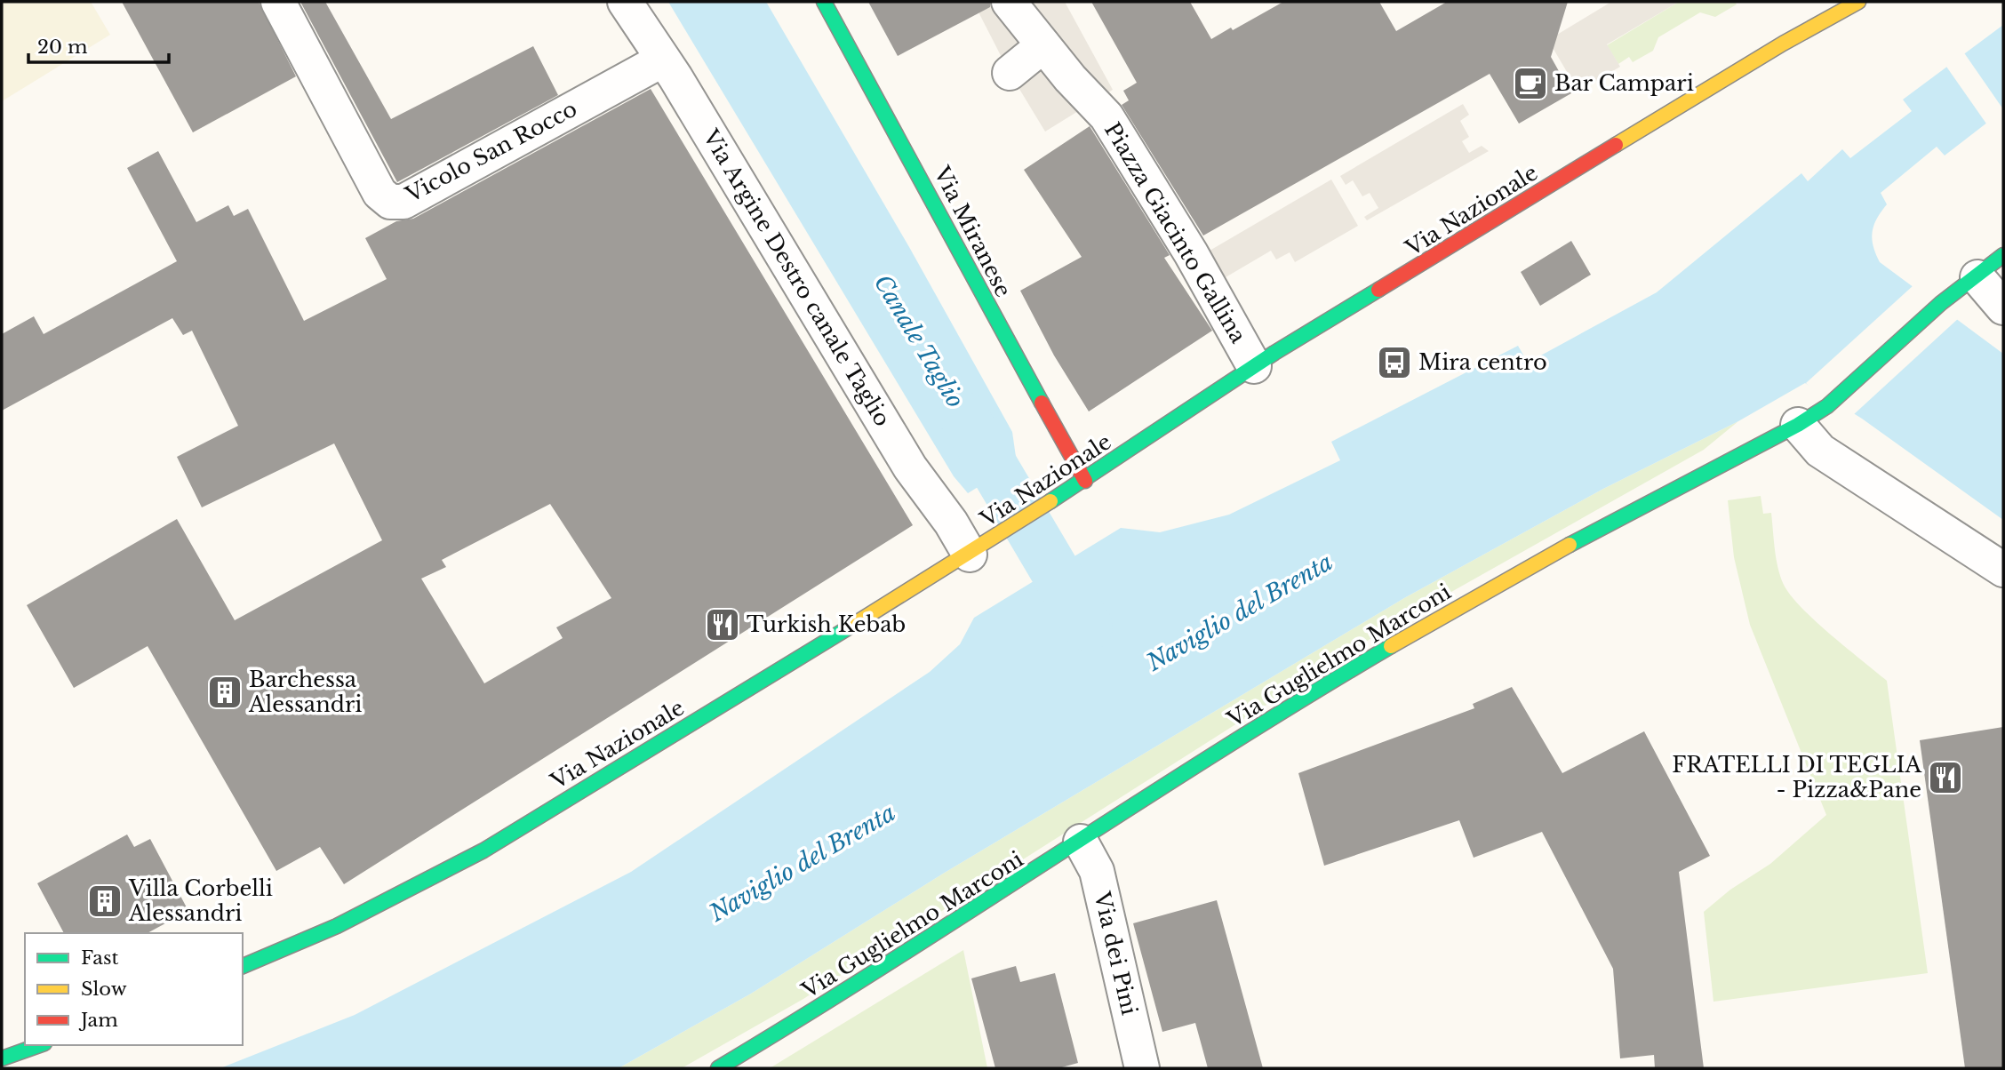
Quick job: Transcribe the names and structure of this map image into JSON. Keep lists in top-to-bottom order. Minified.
{"streets":{"main road":["Via Nazionale","Via Miranese","Via Guglielmo Marconi"],"street":["Vicolo San Rocco","Piazza Giacinto Gallina","Via Argine Destro canale Taglio","Via dei Pini"]},"crossings":[["Vicolo San Rocco","Via Argine Destro canale Taglio"],["Via Nazionale","Via Miranese"],["Via Nazionale","Piazza Giacinto Gallina"],["Via Nazionale","Via Argine Destro canale Taglio"],["Via Guglielmo Marconi","Via dei Pini"]],"water":["Canale Taglio","Naviglio del Brenta"],"places":{"cafe":["Bar Campari"],"bus stop":["Mira centro"],"restaurant":["Turkish Kebab","FRATELLI DI TEGLIA - Pizza&Pane"],"building":["Barchessa Alessandri","Villa Corbelli Alessandri"]},"legend":["Fast","Slow","Jam"],"scale_bar":"20 m"}
